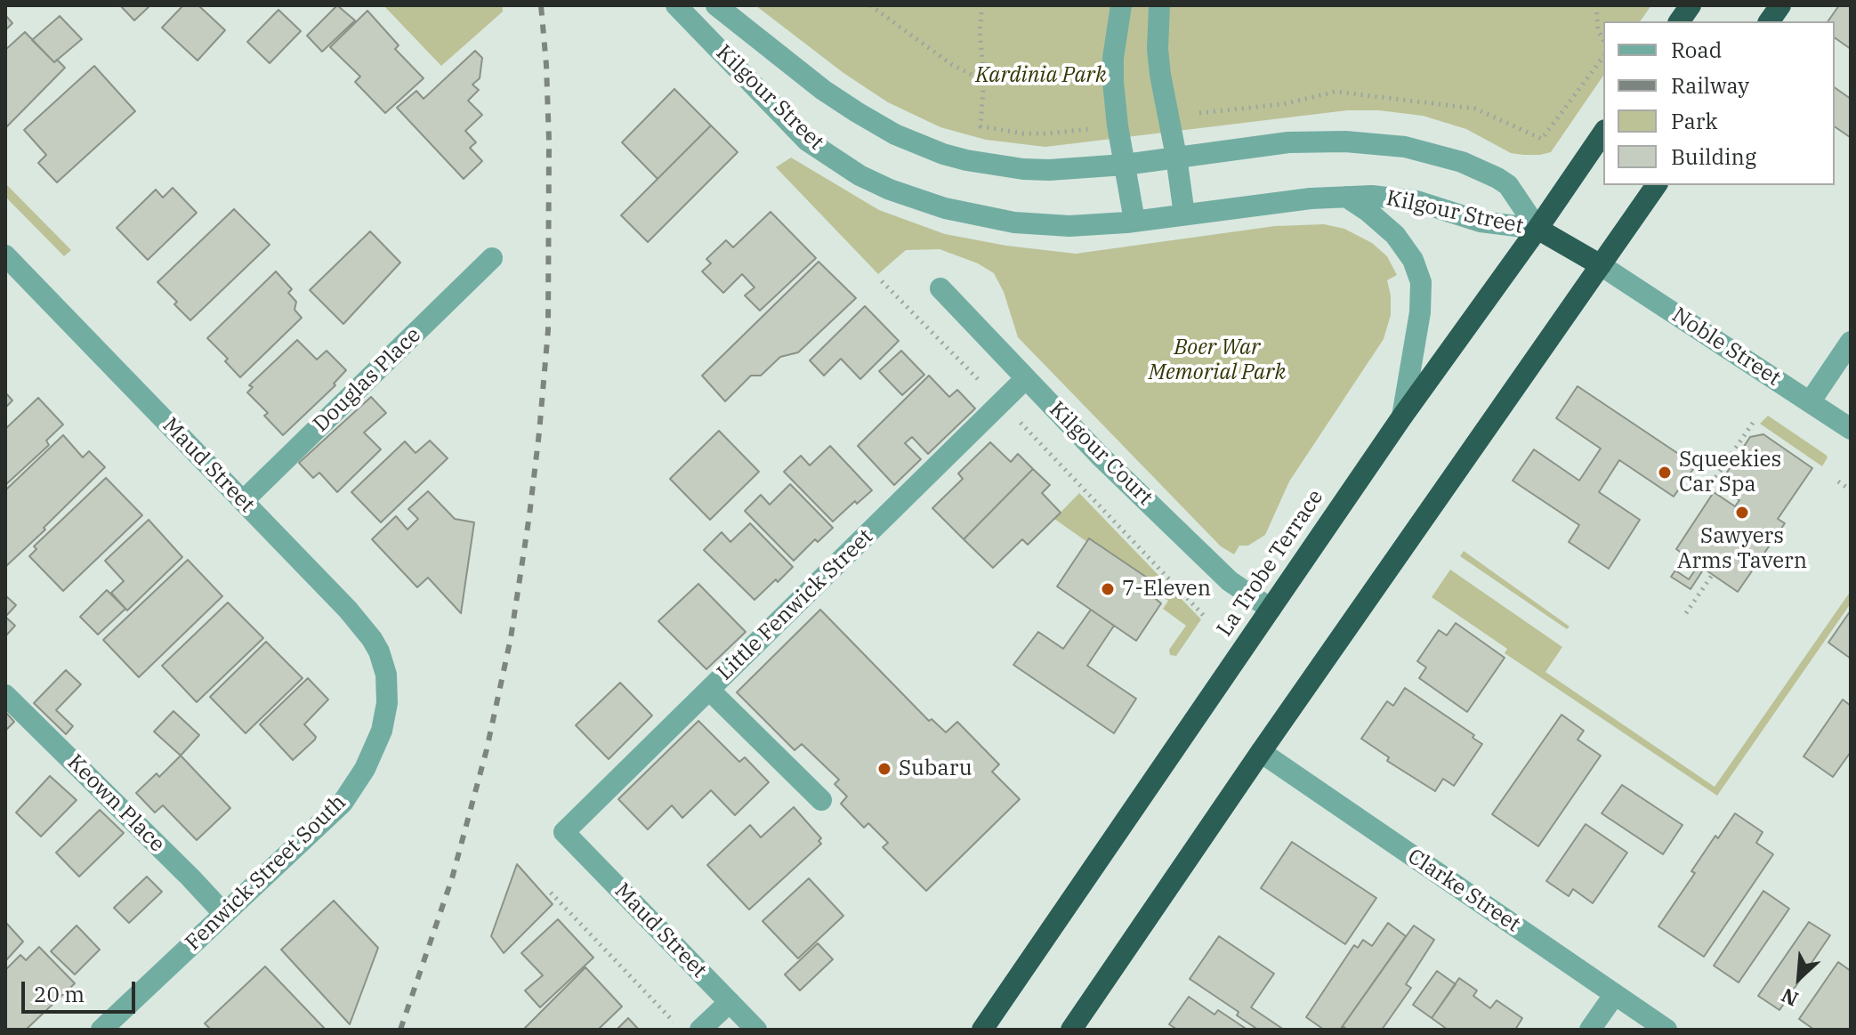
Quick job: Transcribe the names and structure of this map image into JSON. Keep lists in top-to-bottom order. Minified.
{"streets":{"highway":["La Trobe Terrace"],"street":["Kilgour Street","Noble Street","Douglas Place","Kilgour Court","Maud Street","Little Fenwick Street","Keown Place","Fenwick Street South","Clarke Street"]},"crossings":[["Kilgour Street","La Trobe Terrace"],["Douglas Place","Maud Street"],["Kilgour Court","La Trobe Terrace"],["Kilgour Court","Little Fenwick Street"],["Maud Street","Little Fenwick Street"],["Maud Street","Fenwick Street South"],["Keown Place","Fenwick Street South"]],"parks":["Kardinia Park","Boer War Memorial Park"],"places":["Squeekies Car Spa","Sawyers Arms Tavern","7-Eleven","Subaru"],"legend":["Road","Railway","Park","Building"],"scale_bar":"20 m","north":"bottom left"}
